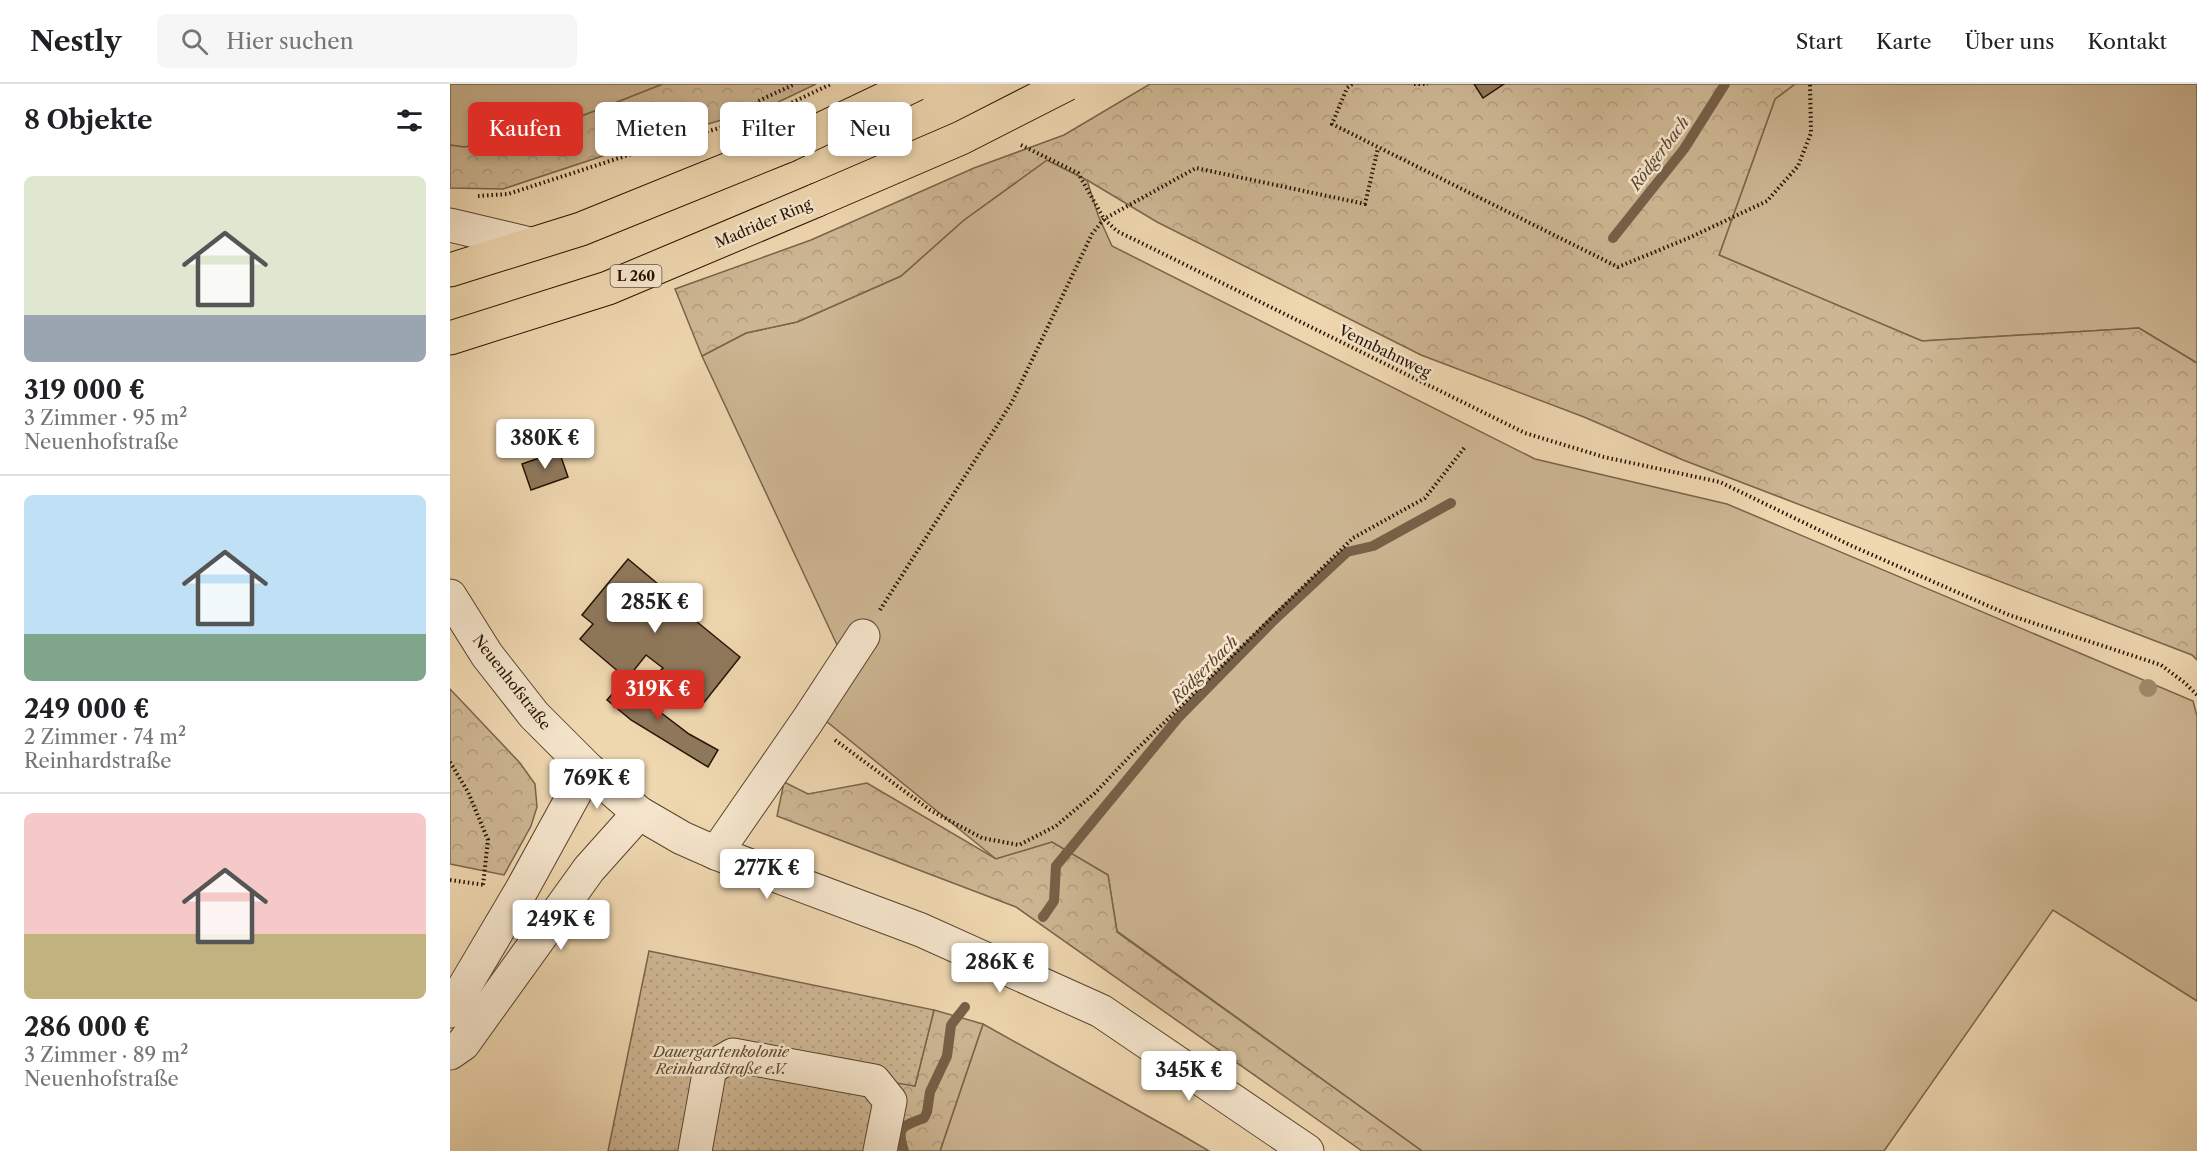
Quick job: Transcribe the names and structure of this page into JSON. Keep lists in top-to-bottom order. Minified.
{"streets":{"main road":["Madrider Ring","L 260"],"street":["Neuenhofstraße"],"path":["Vennbahnweg"]},"water":["Rödgerbach"],"parks":["Dauergartenkolonie Reinhardstraße e.V."],"page":{"header":"Nestly","search":"Hier suchen","nav":["Start","Karte","Über uns","Kontakt"],"heading":"8 Objekte","chip":["Kaufen","Mieten","Filter","Neu"],"list":[{"name":"319 000 €","note":"3 Zimmer · 95 m² · Neuenhofstraße"},{"name":"249 000 €","note":"2 Zimmer · 74 m² · Reinhardstraße"},{"name":"286 000 €","note":"3 Zimmer · 89 m² · Neuenhofstraße"}],"price":["380K €","285K €","319K €","769K €","277K €","249K €","286K €","345K €"]}}
